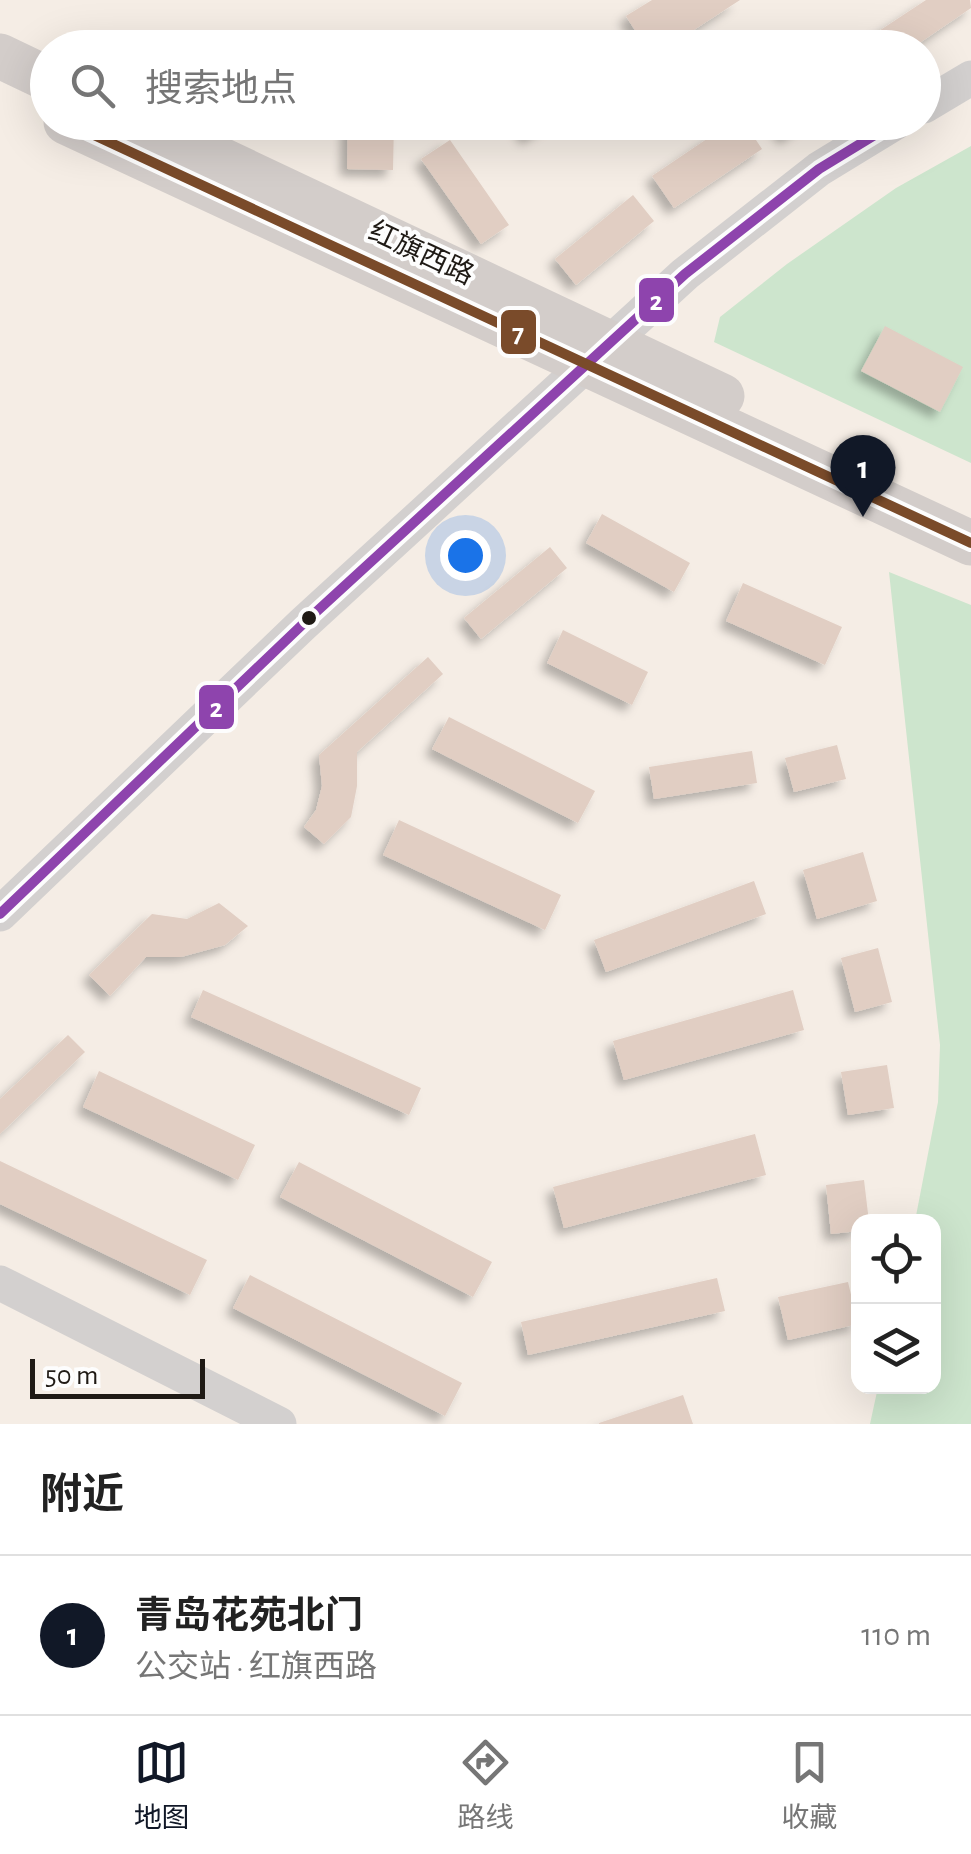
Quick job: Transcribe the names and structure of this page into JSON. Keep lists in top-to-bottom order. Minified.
{"streets":{"main road":["红旗西路"]},"lines":["transit line 2","transit line 7"],"scale_bar":"50 m","page":{"search":"搜索地点","pins":"1","scale":"50 m","heading":"附近","list":[{"mark":"1","name":"青岛花苑北门","note":"公交站 · 红旗西路","value":"110 m"}],"nav":["地图","路线","收藏"]}}
